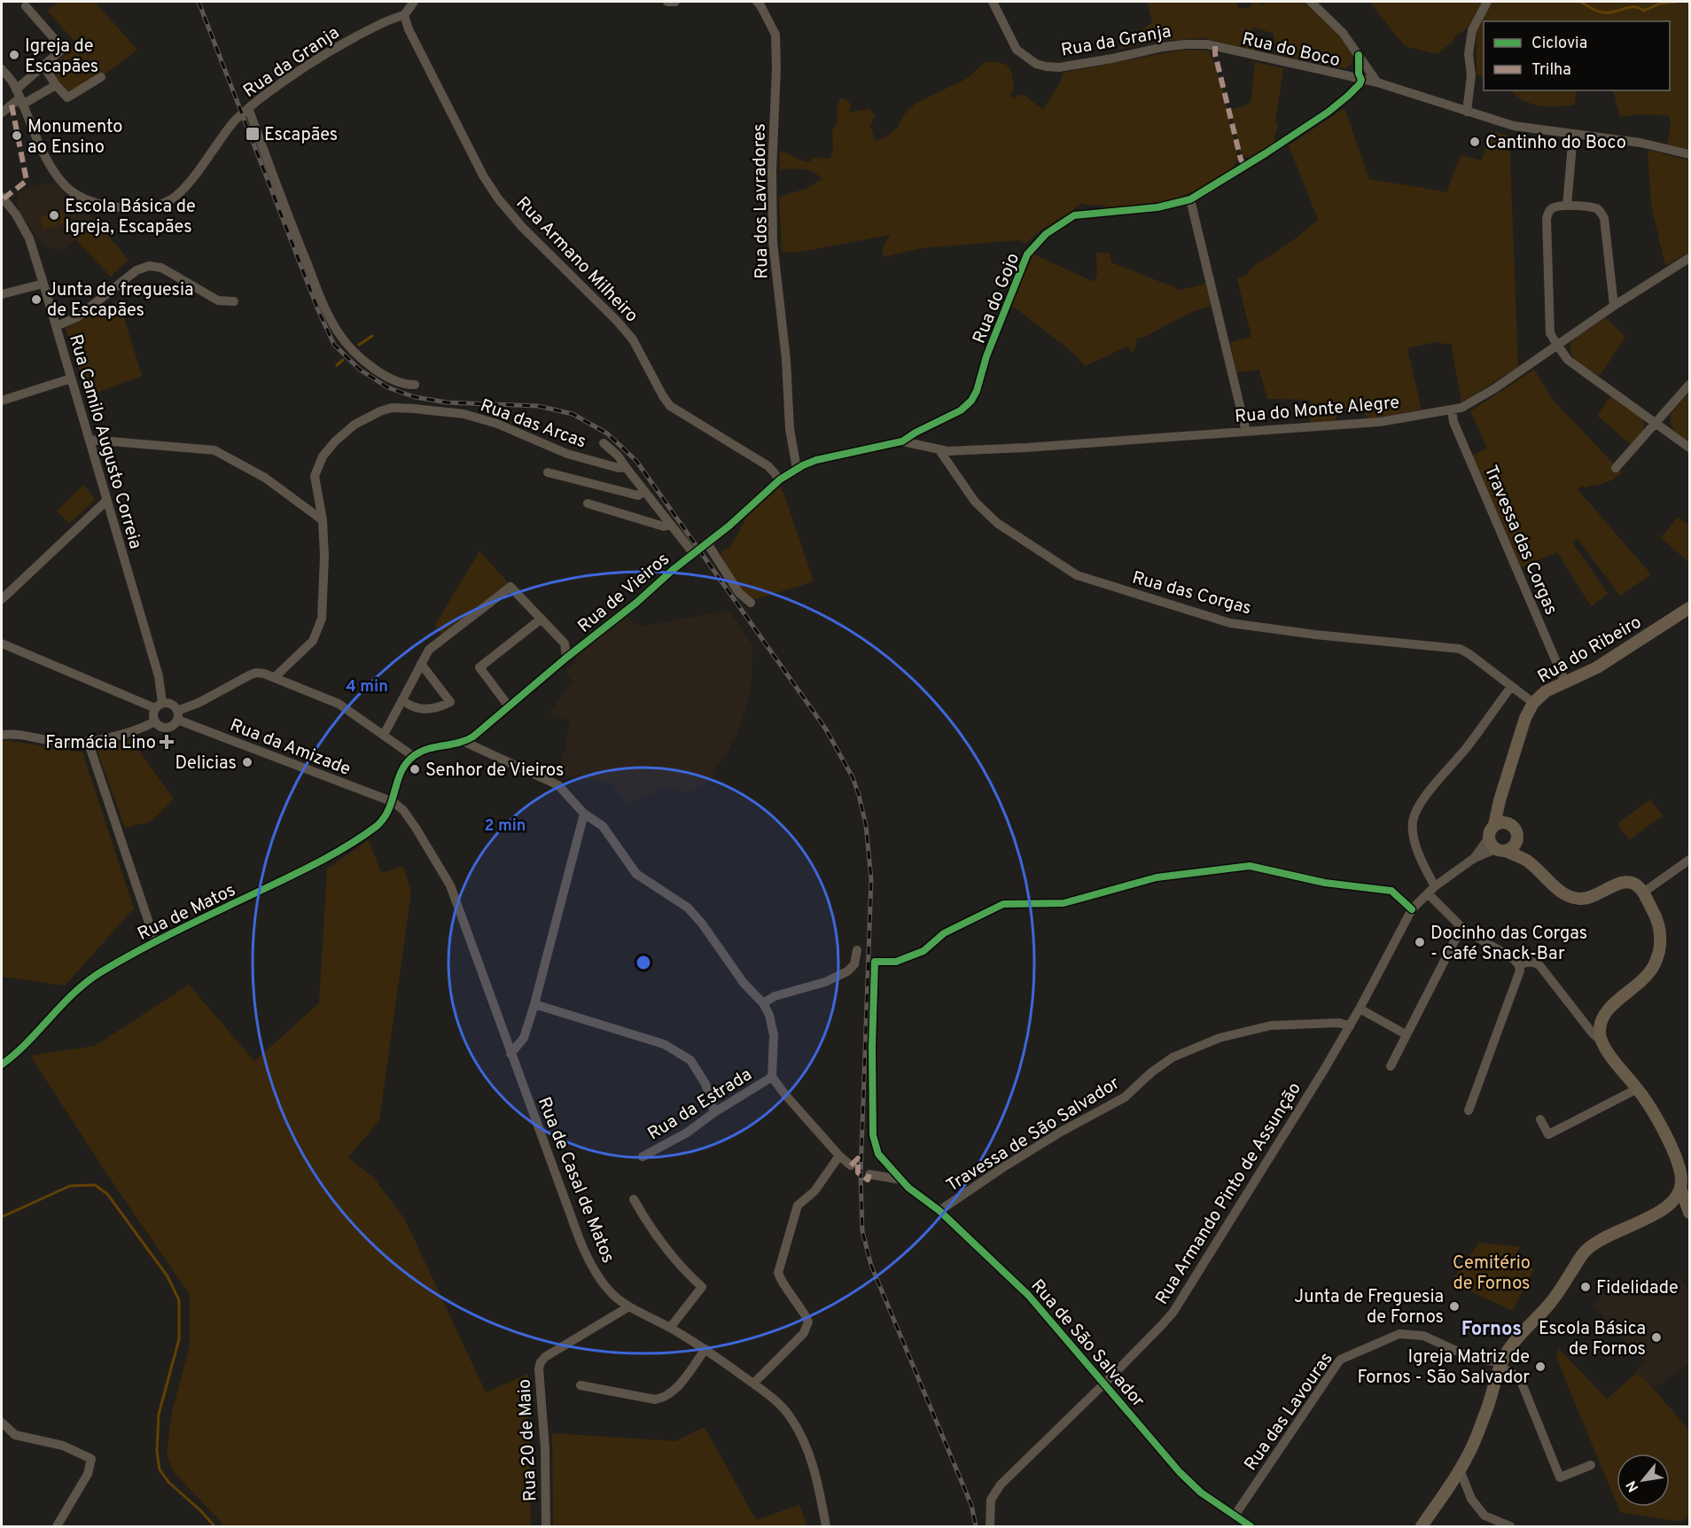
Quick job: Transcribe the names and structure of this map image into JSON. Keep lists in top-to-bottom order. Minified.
{"streets":{"main road":["Rua do Ribeiro"],"street":["Rua da Granja","Rua do Boco","Rua dos Lavradores","Rua Armano Milheiro","Rua do Gojo","Rua do Monte Alegre","Rua das Arcas","Rua Camilo Augusto Correia","Travessa das Corgas","Rua de Vieiros","Rua das Corgas","Rua da Amizade","Rua de Matos","Rua da Estrada","Travessa de São Salvador","Rua de Casal de Matos","Rua Armando Pinto de Assunção","Rua de São Salvador","Rua das Lavouras","Rua 20 de Maio"]},"crossings":[["Rua da Granja","Rua do Boco"],["Rua da Granja","Rua Armano Milheiro"],["Rua do Boco","Rua do Gojo"],["Rua dos Lavradores","Rua de Vieiros"],["Rua Armano Milheiro","Rua de Vieiros"],["Rua do Gojo","Rua do Monte Alegre"],["Rua do Gojo","Rua de Vieiros"],["Rua do Monte Alegre","Travessa das Corgas"],["Rua do Monte Alegre","Rua de Vieiros"],["Rua do Monte Alegre","Rua das Corgas"],["Rua Camilo Augusto Correia","Rua da Amizade"],["Travessa das Corgas","Rua do Ribeiro"],["Rua das Corgas","Rua do Ribeiro"],["Rua do Ribeiro","Rua Armando Pinto de Assunção"],["Rua da Amizade","Rua de Matos"],["Rua da Amizade","Rua de Casal de Matos"],["Rua de Matos","Rua de Casal de Matos"],["Travessa de São Salvador","Rua Armando Pinto de Assunção"],["Travessa de São Salvador","Rua de São Salvador"],["Rua de Casal de Matos","Rua 20 de Maio"],["Rua Armando Pinto de Assunção","Rua de São Salvador"],["Rua de São Salvador","Rua das Lavouras"]],"districts":["Fornos"],"parks":["Cemitério de Fornos"],"places":{"other":["Igreja de Escapães","Monumento ao Ensino","Cantinho do Boco","Escola Básica de Igreja, Escapães","Junta de freguesia de Escapães","Delicias","Senhor de Vieiros","Docinho das Corgas - Café Snack-Bar","Fidelidade","Junta de Freguesia de Fornos","Escola Básica de Fornos","Igreja Matriz de Fornos - São Salvador"],"transit":["Escapães"],"health":["Farmácia Lino"]},"legend":["Ciclovia","Trilha"],"north":"bottom left","rings":["4 min","2 min"]}
